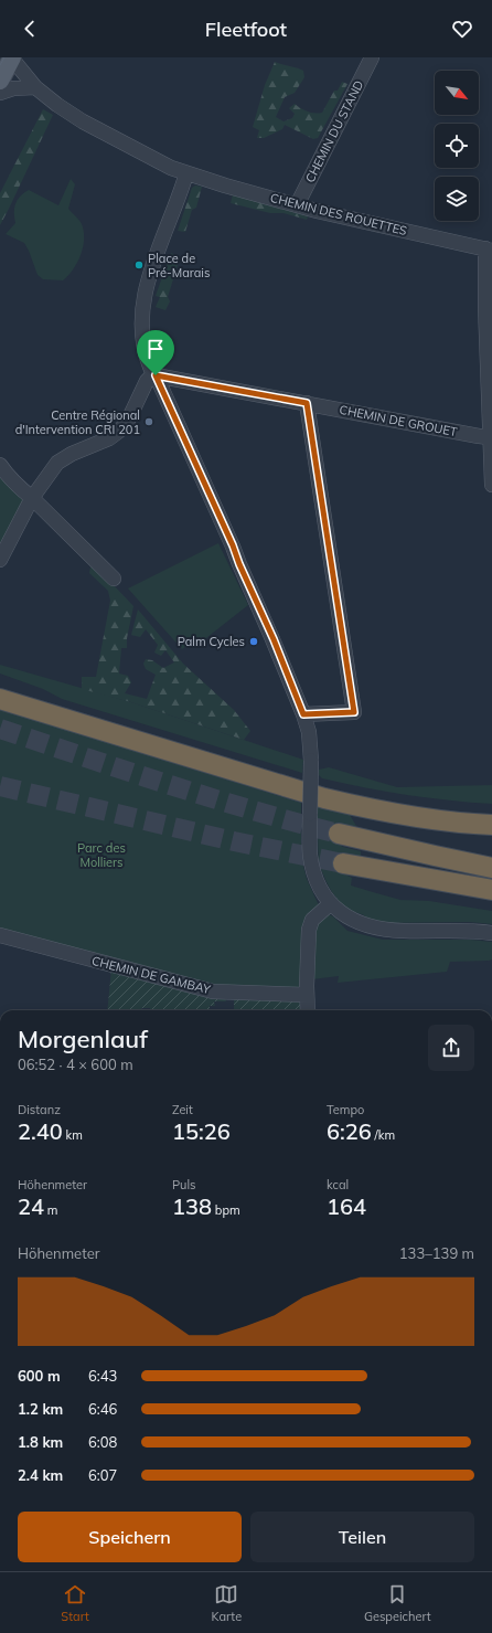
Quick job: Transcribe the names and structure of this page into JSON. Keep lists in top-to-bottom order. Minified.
{"streets":{"street":["CHEMIN DU STAND","CHEMIN DES ROUETTES","CHEMIN DE GROUET","CHEMIN DE GAMBAY"]},"crossings":[["CHEMIN DU STAND","CHEMIN DES ROUETTES"]],"parks":["Parc des Molliers"],"places":["Place de Pré-Marais","Centre Régional d'Intervention CRI 201","Palm Cycles"],"north":"bottom right","page":{"header":"Fleetfoot","heading":["Morgenlauf","06:52 · 4 × 600 m"],"stats":[["Distanz","2.40 km"],["Zeit","15:26"],["Tempo","6:26 /km"],["Höhenmeter","24 m"],["Puls","138 bpm"],["kcal","164"]],"chart":["Höhenmeter","133–139 m"],"list":[{"name":"600 m","note":"6:43"},{"name":"1.2 km","note":"6:46"},{"name":"1.8 km","note":"6:08"},{"name":"2.4 km","note":"6:07"}],"buttons":["Speichern","Teilen"],"tabs":["Start","Karte","Gespeichert"]}}
